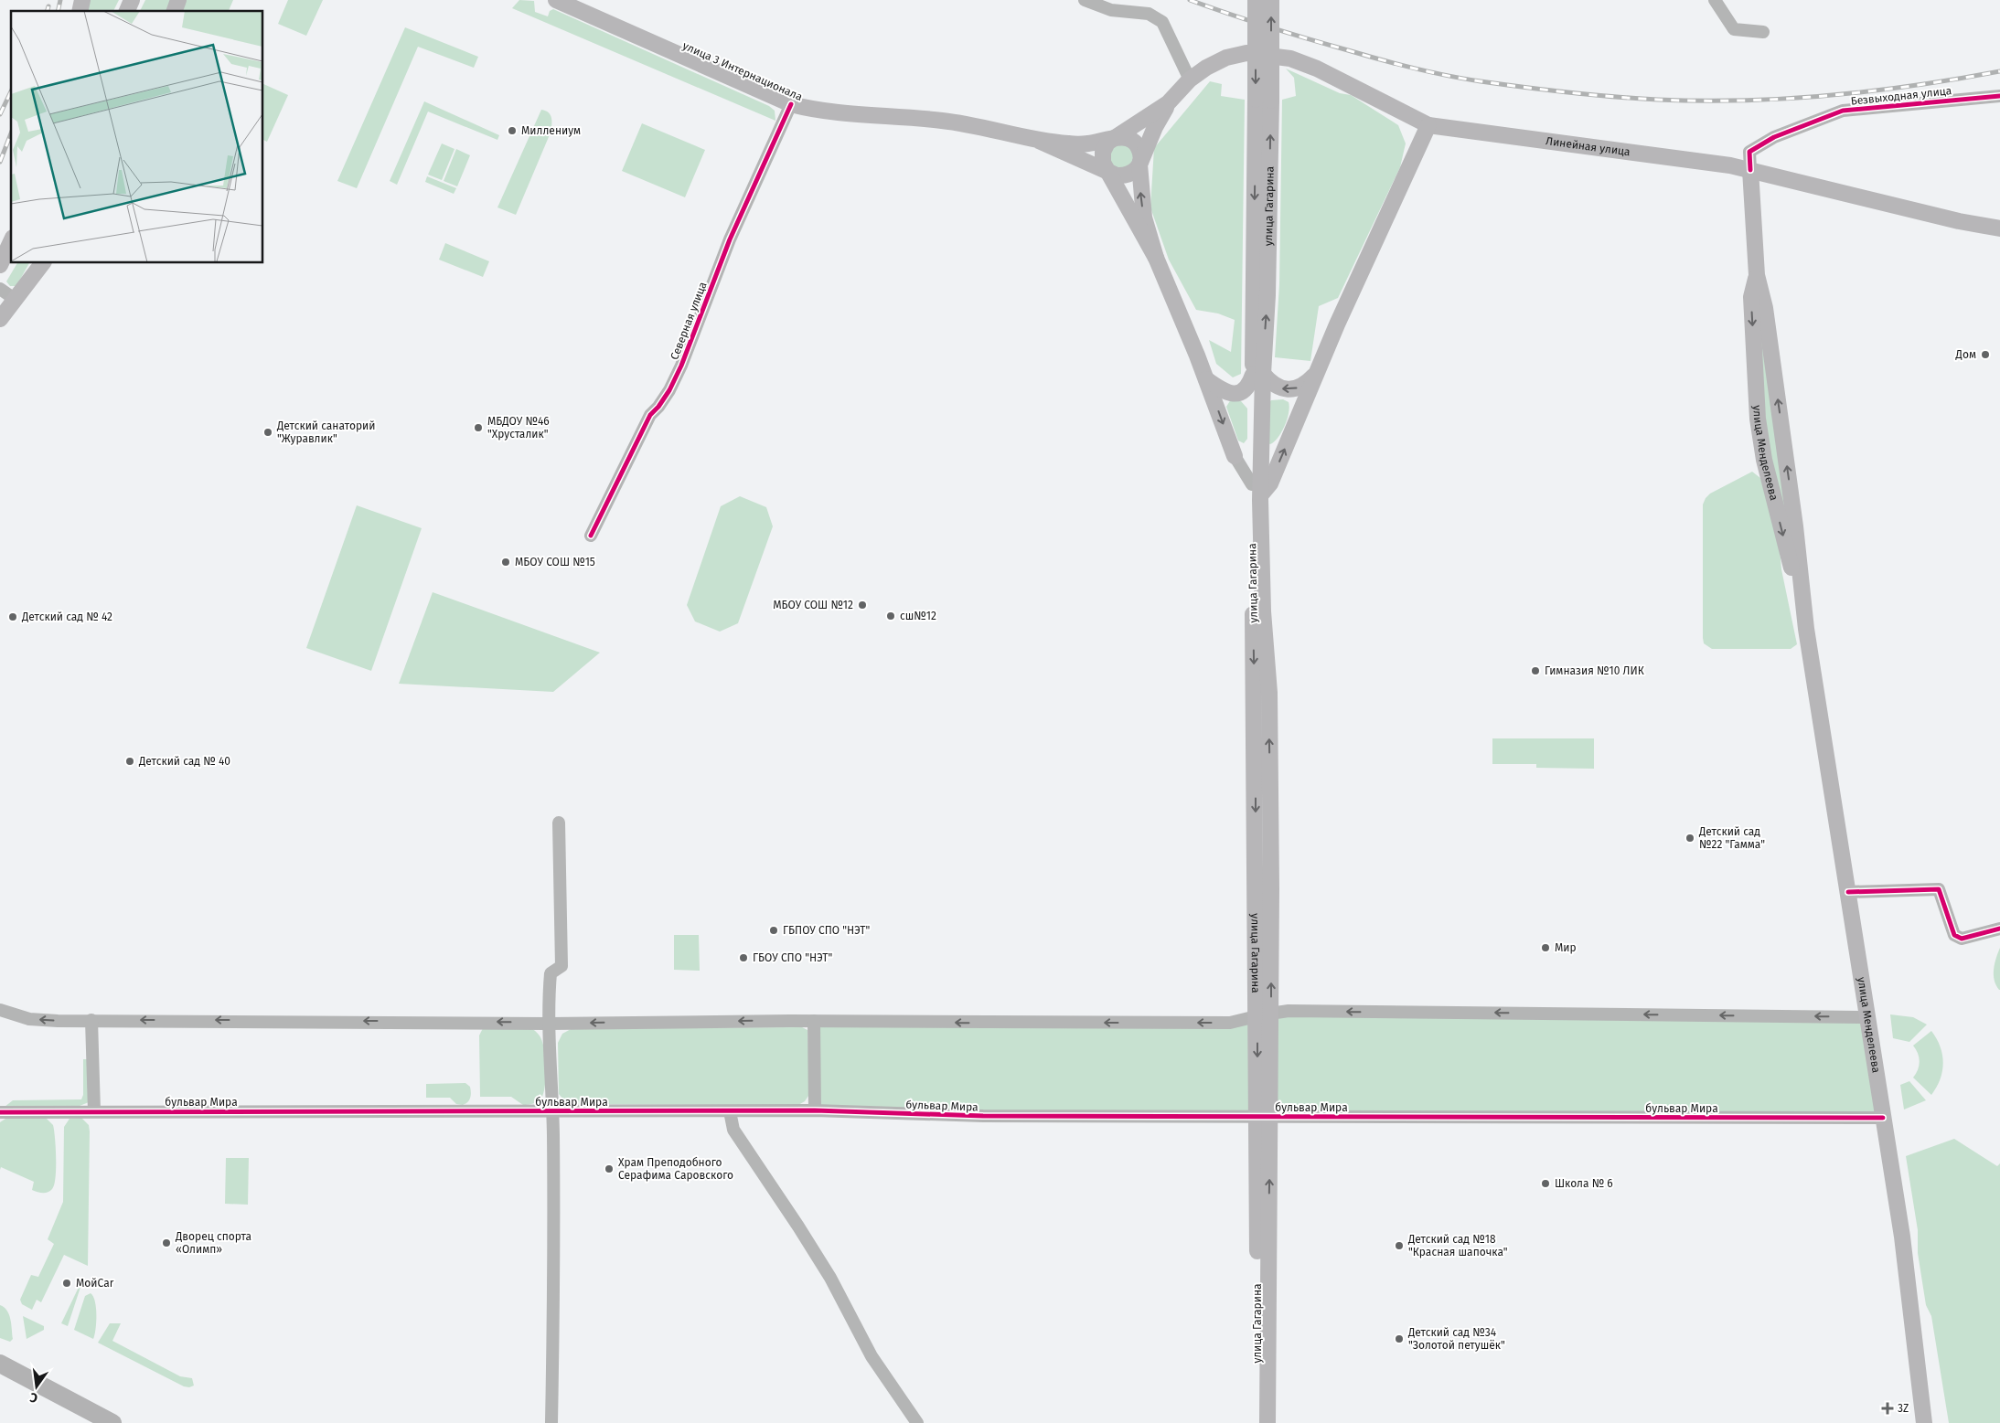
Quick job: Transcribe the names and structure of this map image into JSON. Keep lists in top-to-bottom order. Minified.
{"streets":{"main road":["улица 3 Интернационала","Линейная улица","улица Гагарина","улица Менделеева"],"street":["Безвыходная улица","Северная улица","бульвар Мира"]},"crossings":[["улица 3 Интернационала","Линейная улица"],["улица 3 Интернационала","улица Гагарина"],["улица 3 Интернационала","Северная улица"],["Безвыходная улица","Линейная улица"],["Безвыходная улица","улица Менделеева"],["Линейная улица","улица Гагарина"],["Линейная улица","улица Менделеева"],["улица Гагарина","бульвар Мира"],["улица Менделеева","бульвар Мира"]],"places":{"other":["Миллениум","Дом","МБДОУ №46 \"Хрусталик\"","Детский санаторий \"Журавлик\"","МБОУ СОШ №15","МБОУ СОШ №12","сш№12","Детский сад № 42","Гимназия №10 ЛИК","Детский сад № 40","Детский сад №22 \"Гамма\"","ГБПОУ СПО \"НЭТ\"","Мир","ГБОУ СПО \"НЭТ\"","Храм Преподобного Серафима Саровского","Школа № 6","Дворец спорта «Олимп»","Детский сад №18 \"Красная шапочка\"","МойCar","Детский сад №34 \"Золотой петушёк\""],"health":["3Z"]},"north":"bottom"}
